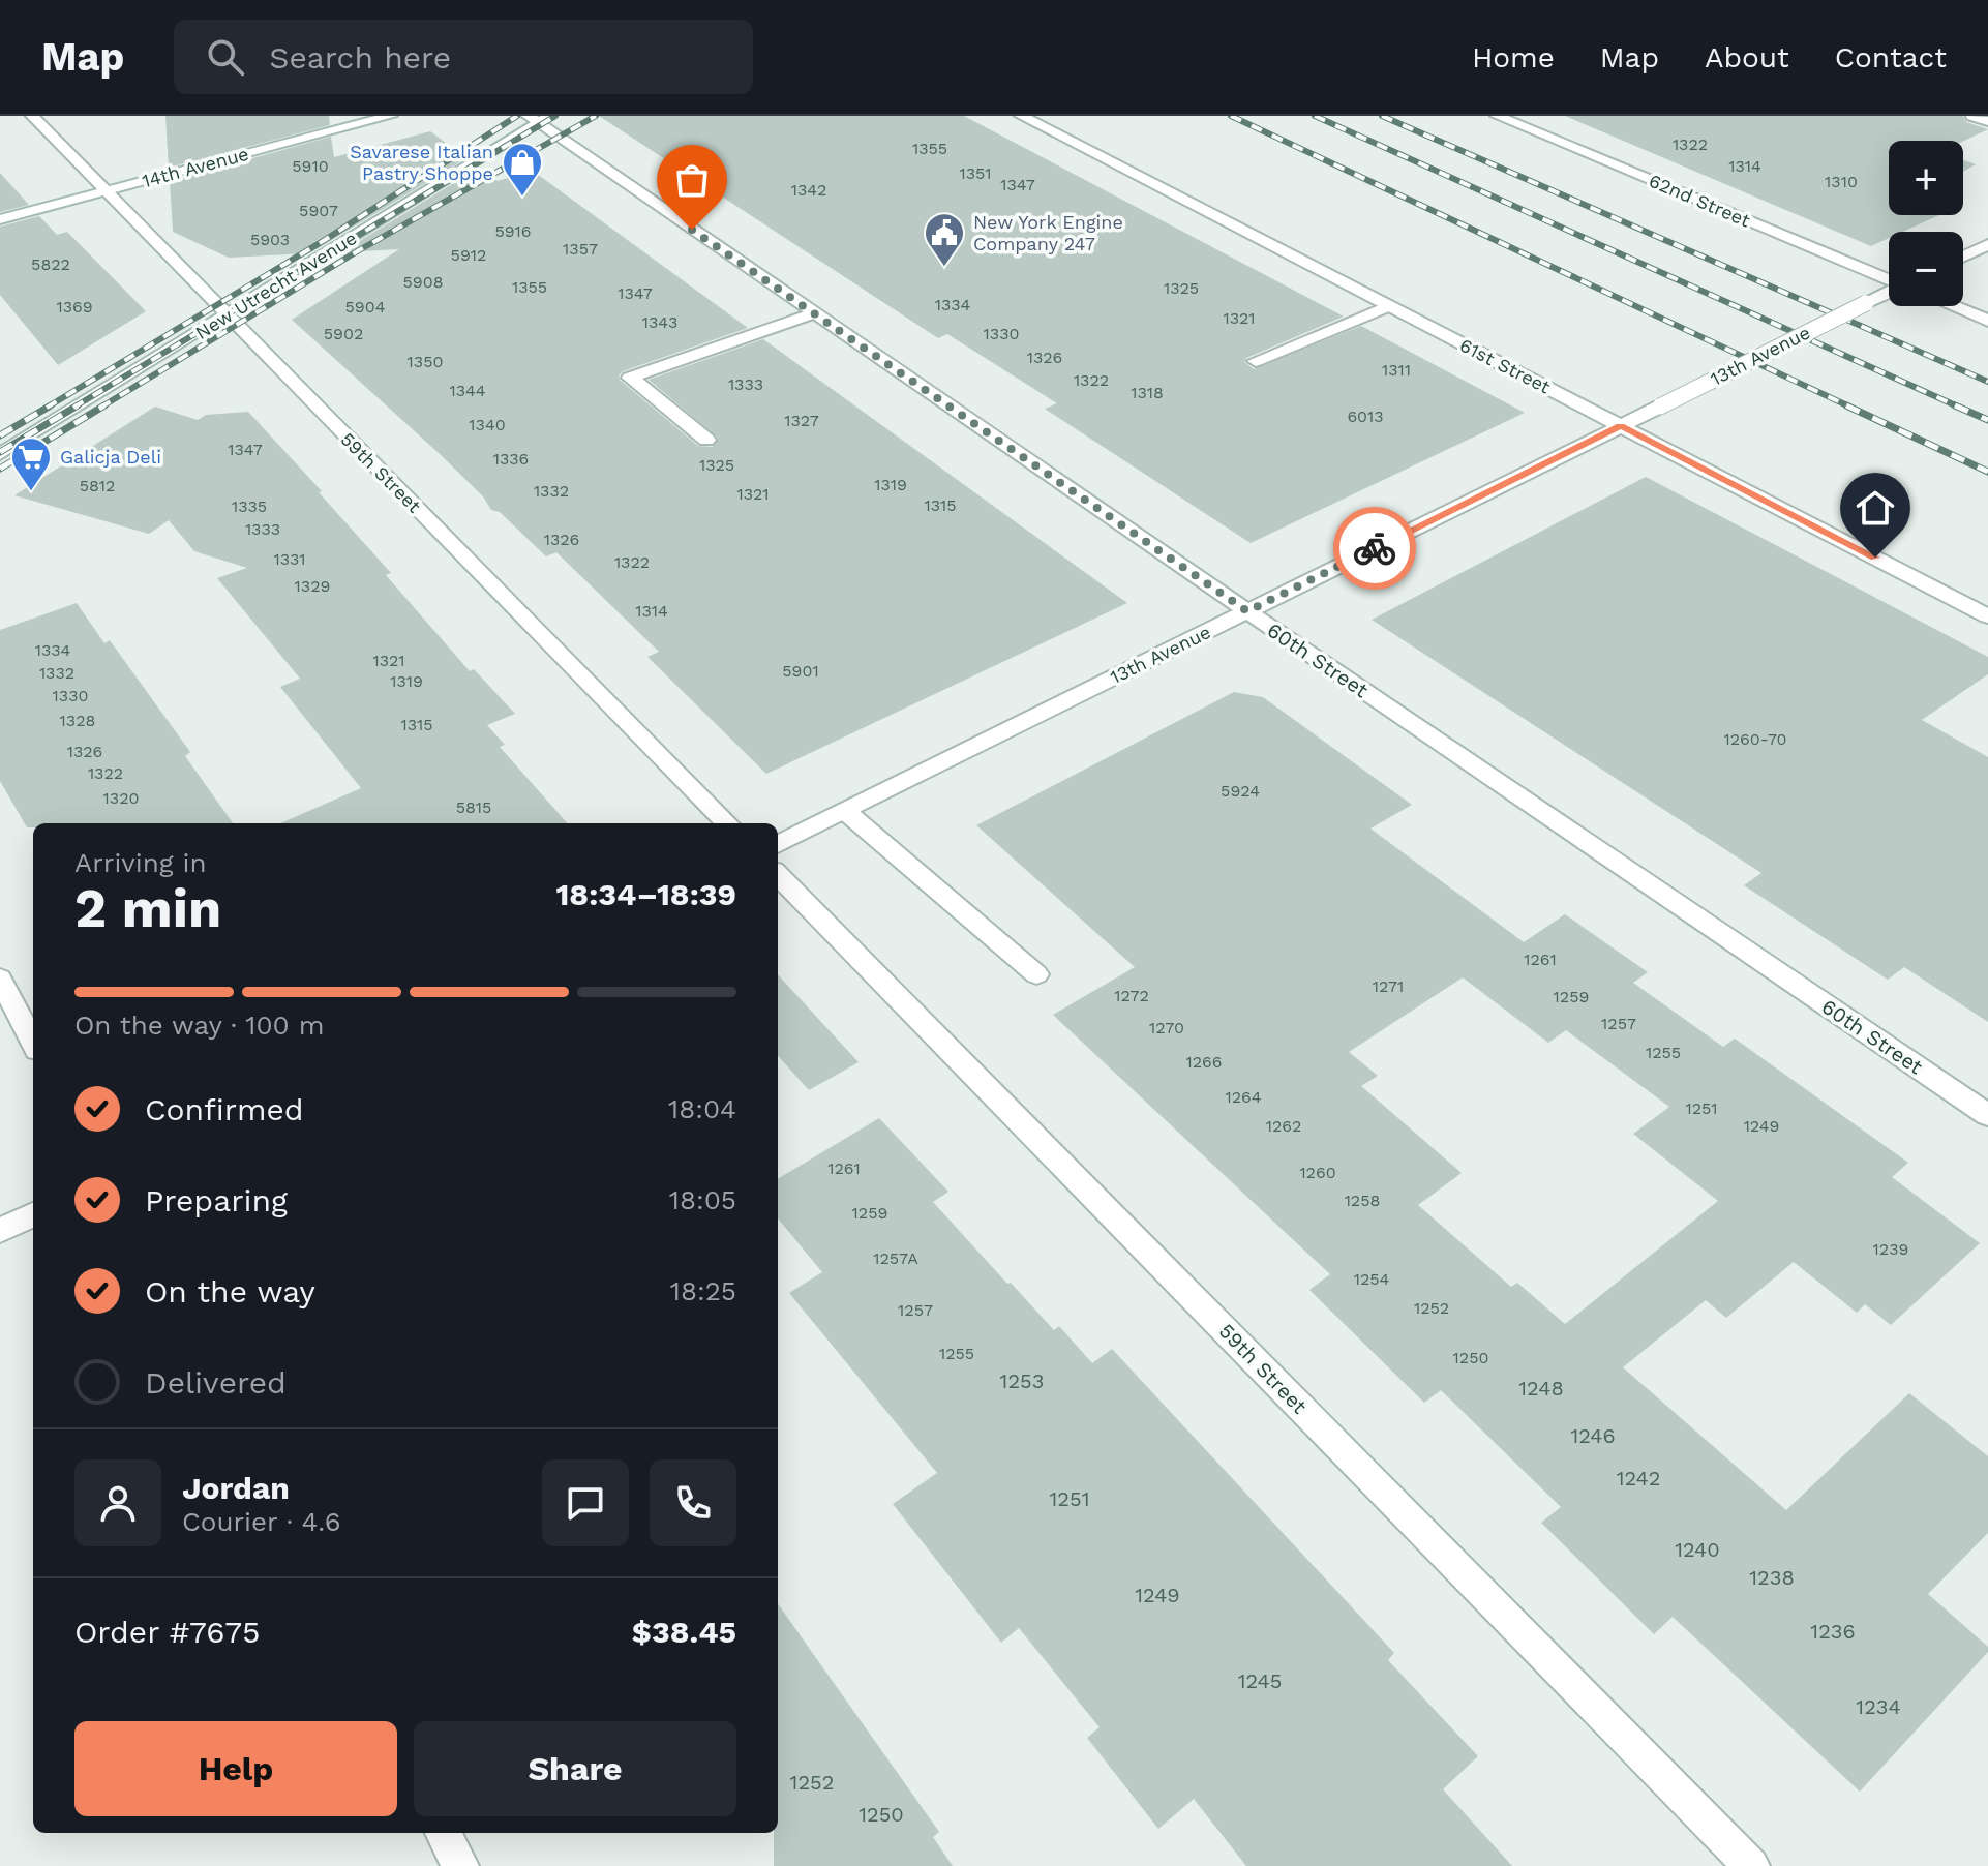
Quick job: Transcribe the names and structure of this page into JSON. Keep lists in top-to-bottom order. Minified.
{"streets":{"street":["14th Avenue","62nd Street","New Utrecht Avenue","13th Avenue","61st Street","59th Street","60th Street"]},"crossings":[["14th Avenue","59th Street"],["New Utrecht Avenue","59th Street"],["New Utrecht Avenue","60th Street"],["13th Avenue","61st Street"],["13th Avenue","60th Street"]],"places":{"shop":["Savarese Italian Pastry Shoppe"],"public building":["New York Engine Company 247"],"supermarket":["Galicja Deli"]},"house_numbers":["1322","1355","5910","1314","1351","1310","1347","1342","5907","5916","5903","1357","5912","5822","5908","1355","1325","1347","1334","1369","5904","1321","1343","5902","1330","1326","1350","1311","1322","1333","1344","1318","6013","1327","1340","1347","1336","1325","1319","5812","1332","1321","1315","1335","1333","1326","1331","1322","1329","1314","1334","1321","5901","1332","1319","1330","1328","1315","1260-70","1326","1322","5924","1320","5815","1261","1271","1272","1259","1257","1270","1255","1266","1264","1251","1262","1249","1261","1260","1258","1259","1239","1257A","1254","1252","1257","1255","1250","1253","1248","1246","1242","1251","1240","1238","1249","1236","1245","1234","1252","1250"],"page":{"header":"Map","search":"Search here","nav":["Home","Map","About","Contact"],"map_buttons":["+","−"],"heading":["2 min","Arriving in","18:34–18:39"],"panel":["Jordan","Courier · 4.6","Order #7675","$38.45"],"bar":"On the way · 100 m","list":[["Confirmed","18:04"],["Preparing","18:05"],["On the way","18:25"],"Delivered"],"buttons":["Help","Share"]}}
